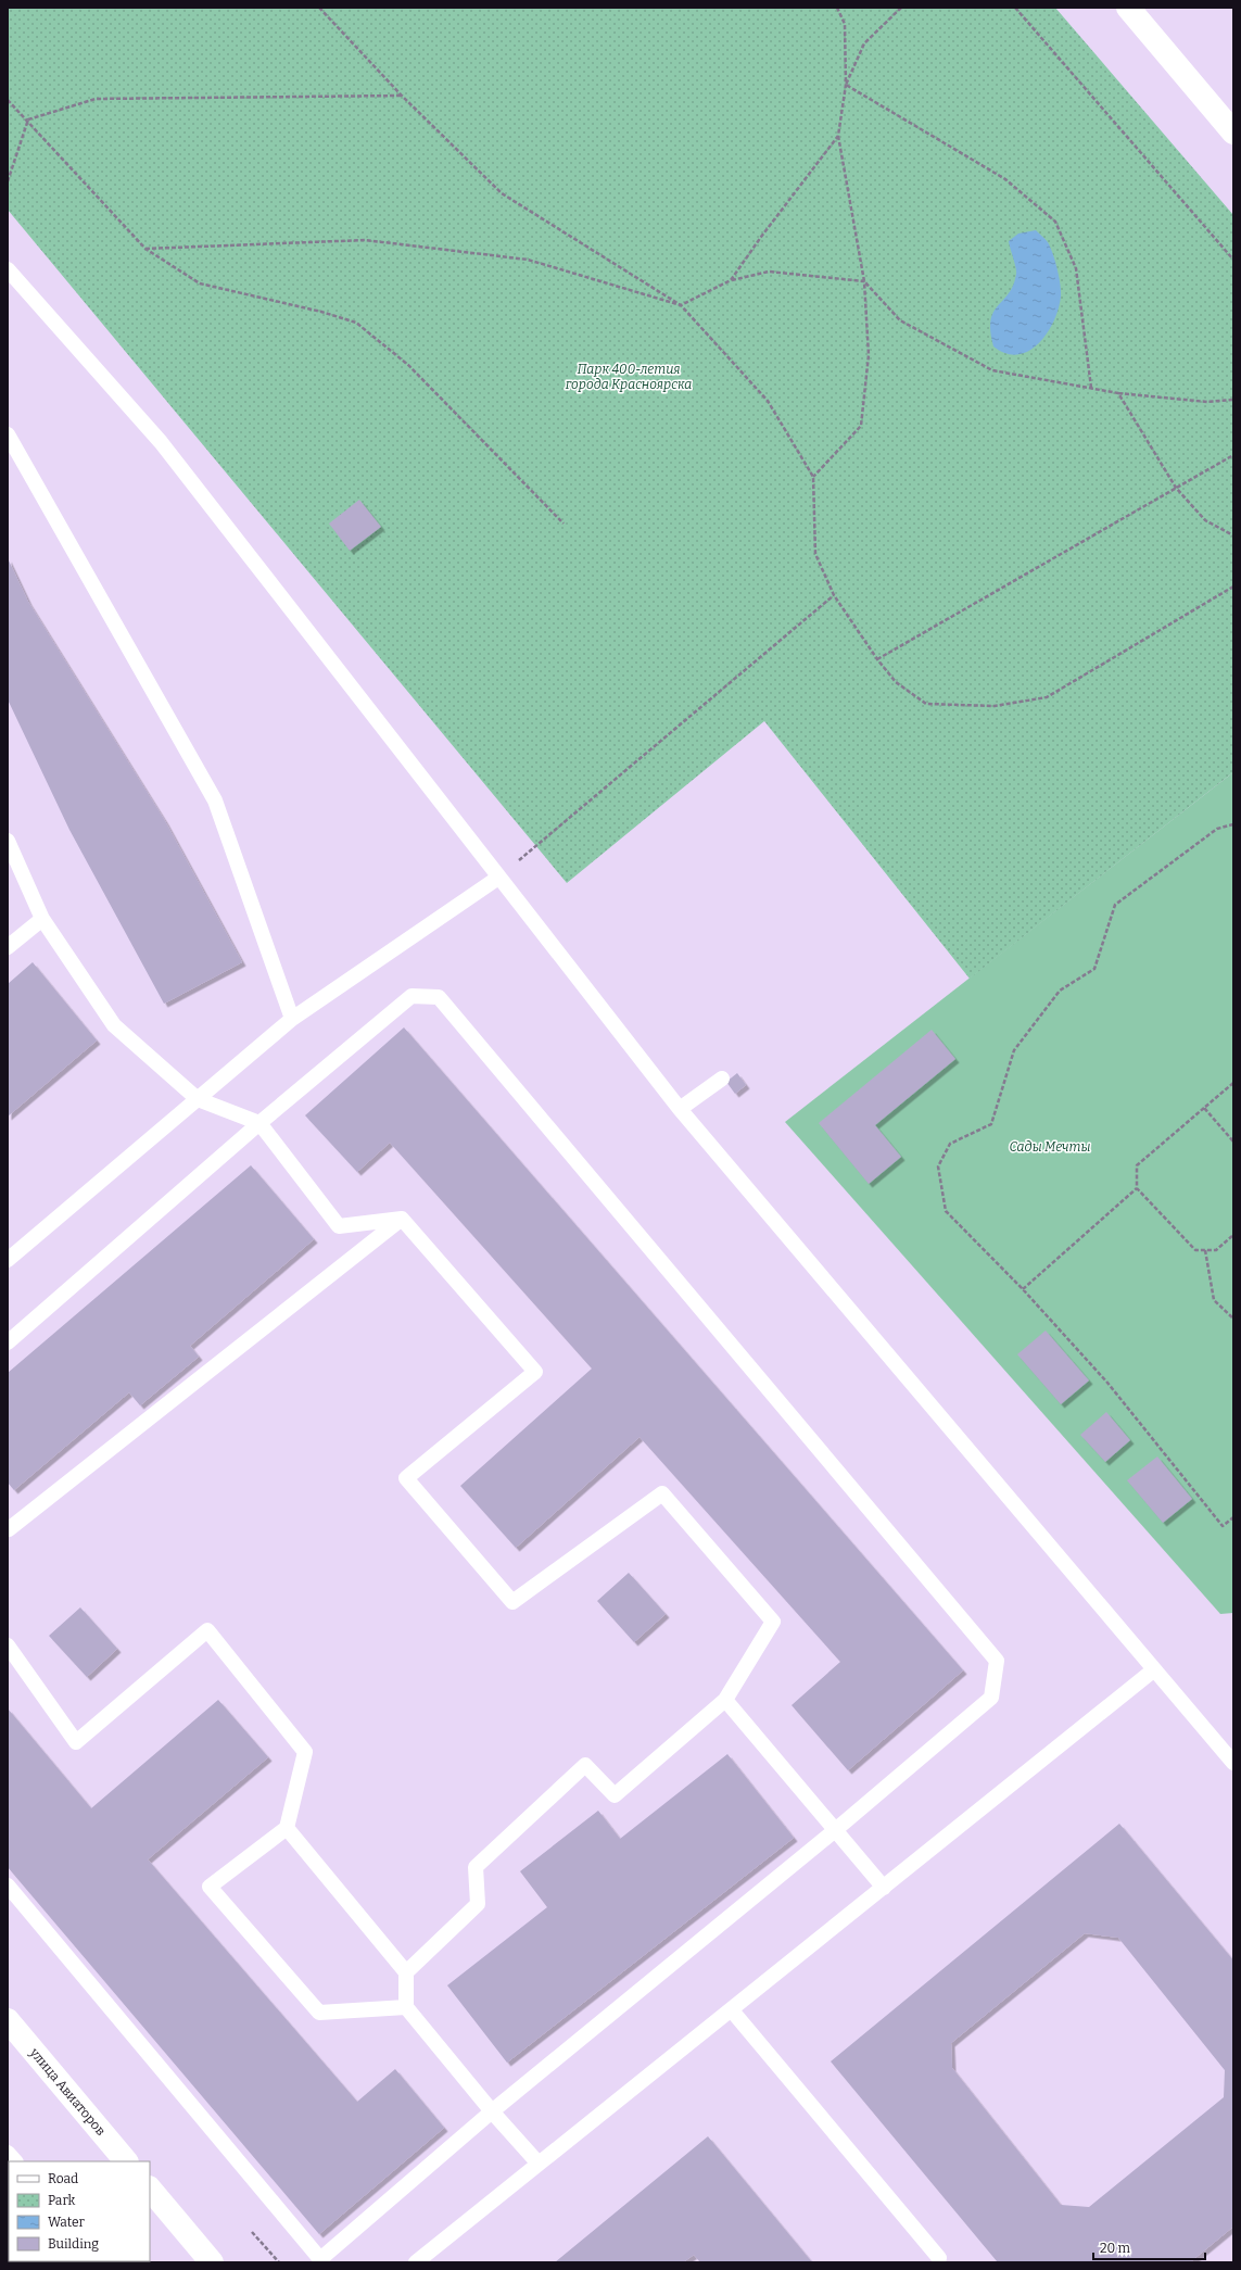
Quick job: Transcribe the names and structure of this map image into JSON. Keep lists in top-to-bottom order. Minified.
{"streets":{"main road":["улица Авиаторов"]},"parks":["Парк 400-летия города Красноярска","Сады Мечты"],"legend":["Road","Park","Water","Building"],"scale_bar":"20 m"}
